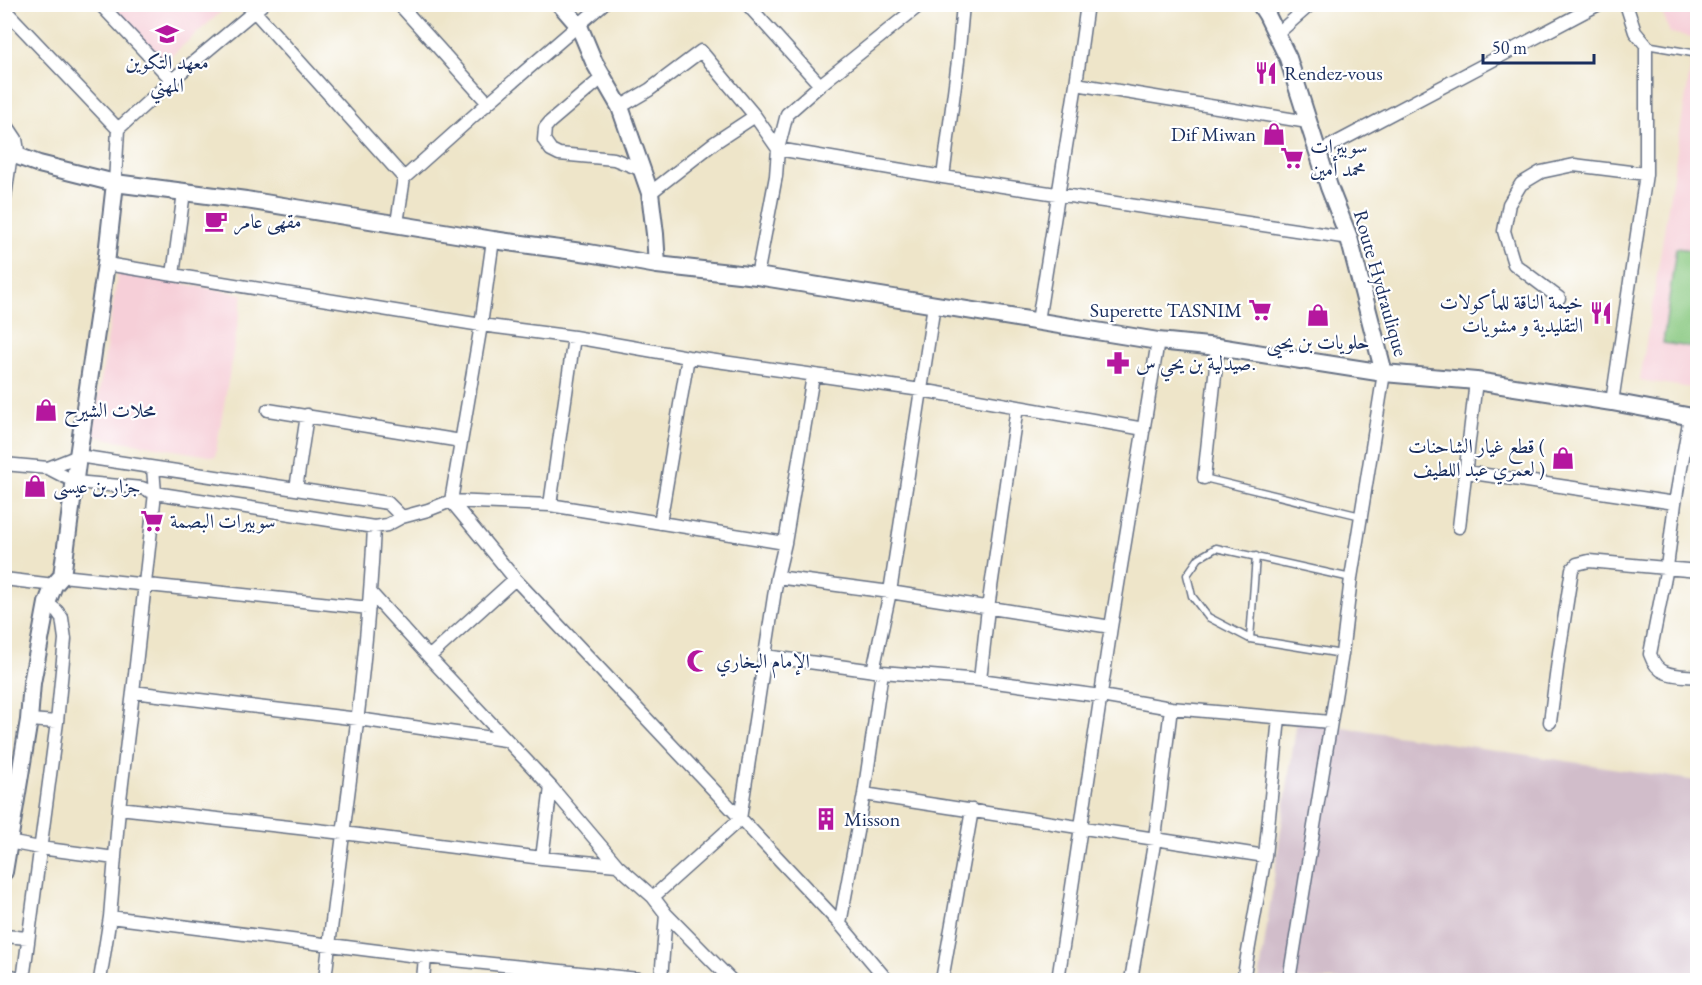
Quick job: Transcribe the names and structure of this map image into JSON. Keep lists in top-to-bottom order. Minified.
{"streets":{"main road":["Route Hydraulique"]},"places":{"school or university":["معهد التكوين المهني"],"restaurant":["Rendez-vous","خيمة الناقة للمأكولات التقليدية و مشويات"],"shop":["Dif Miwan","حلويات بن يحيى","محلات الشيرح","قطع غيار الشاحنات ( لعمري عبد اللطيف )","جزار بن عيسى"],"supermarket":["سوبيرات محمد أمين","Superette TASNIM","سوبيرات البصمة"],"cafe":["مقهى عامر"],"pharmacy":["صيدلية بن يحي س."],"mosque":["الإمام البخاري"],"building":["Misson"]},"scale_bar":"50 m"}
